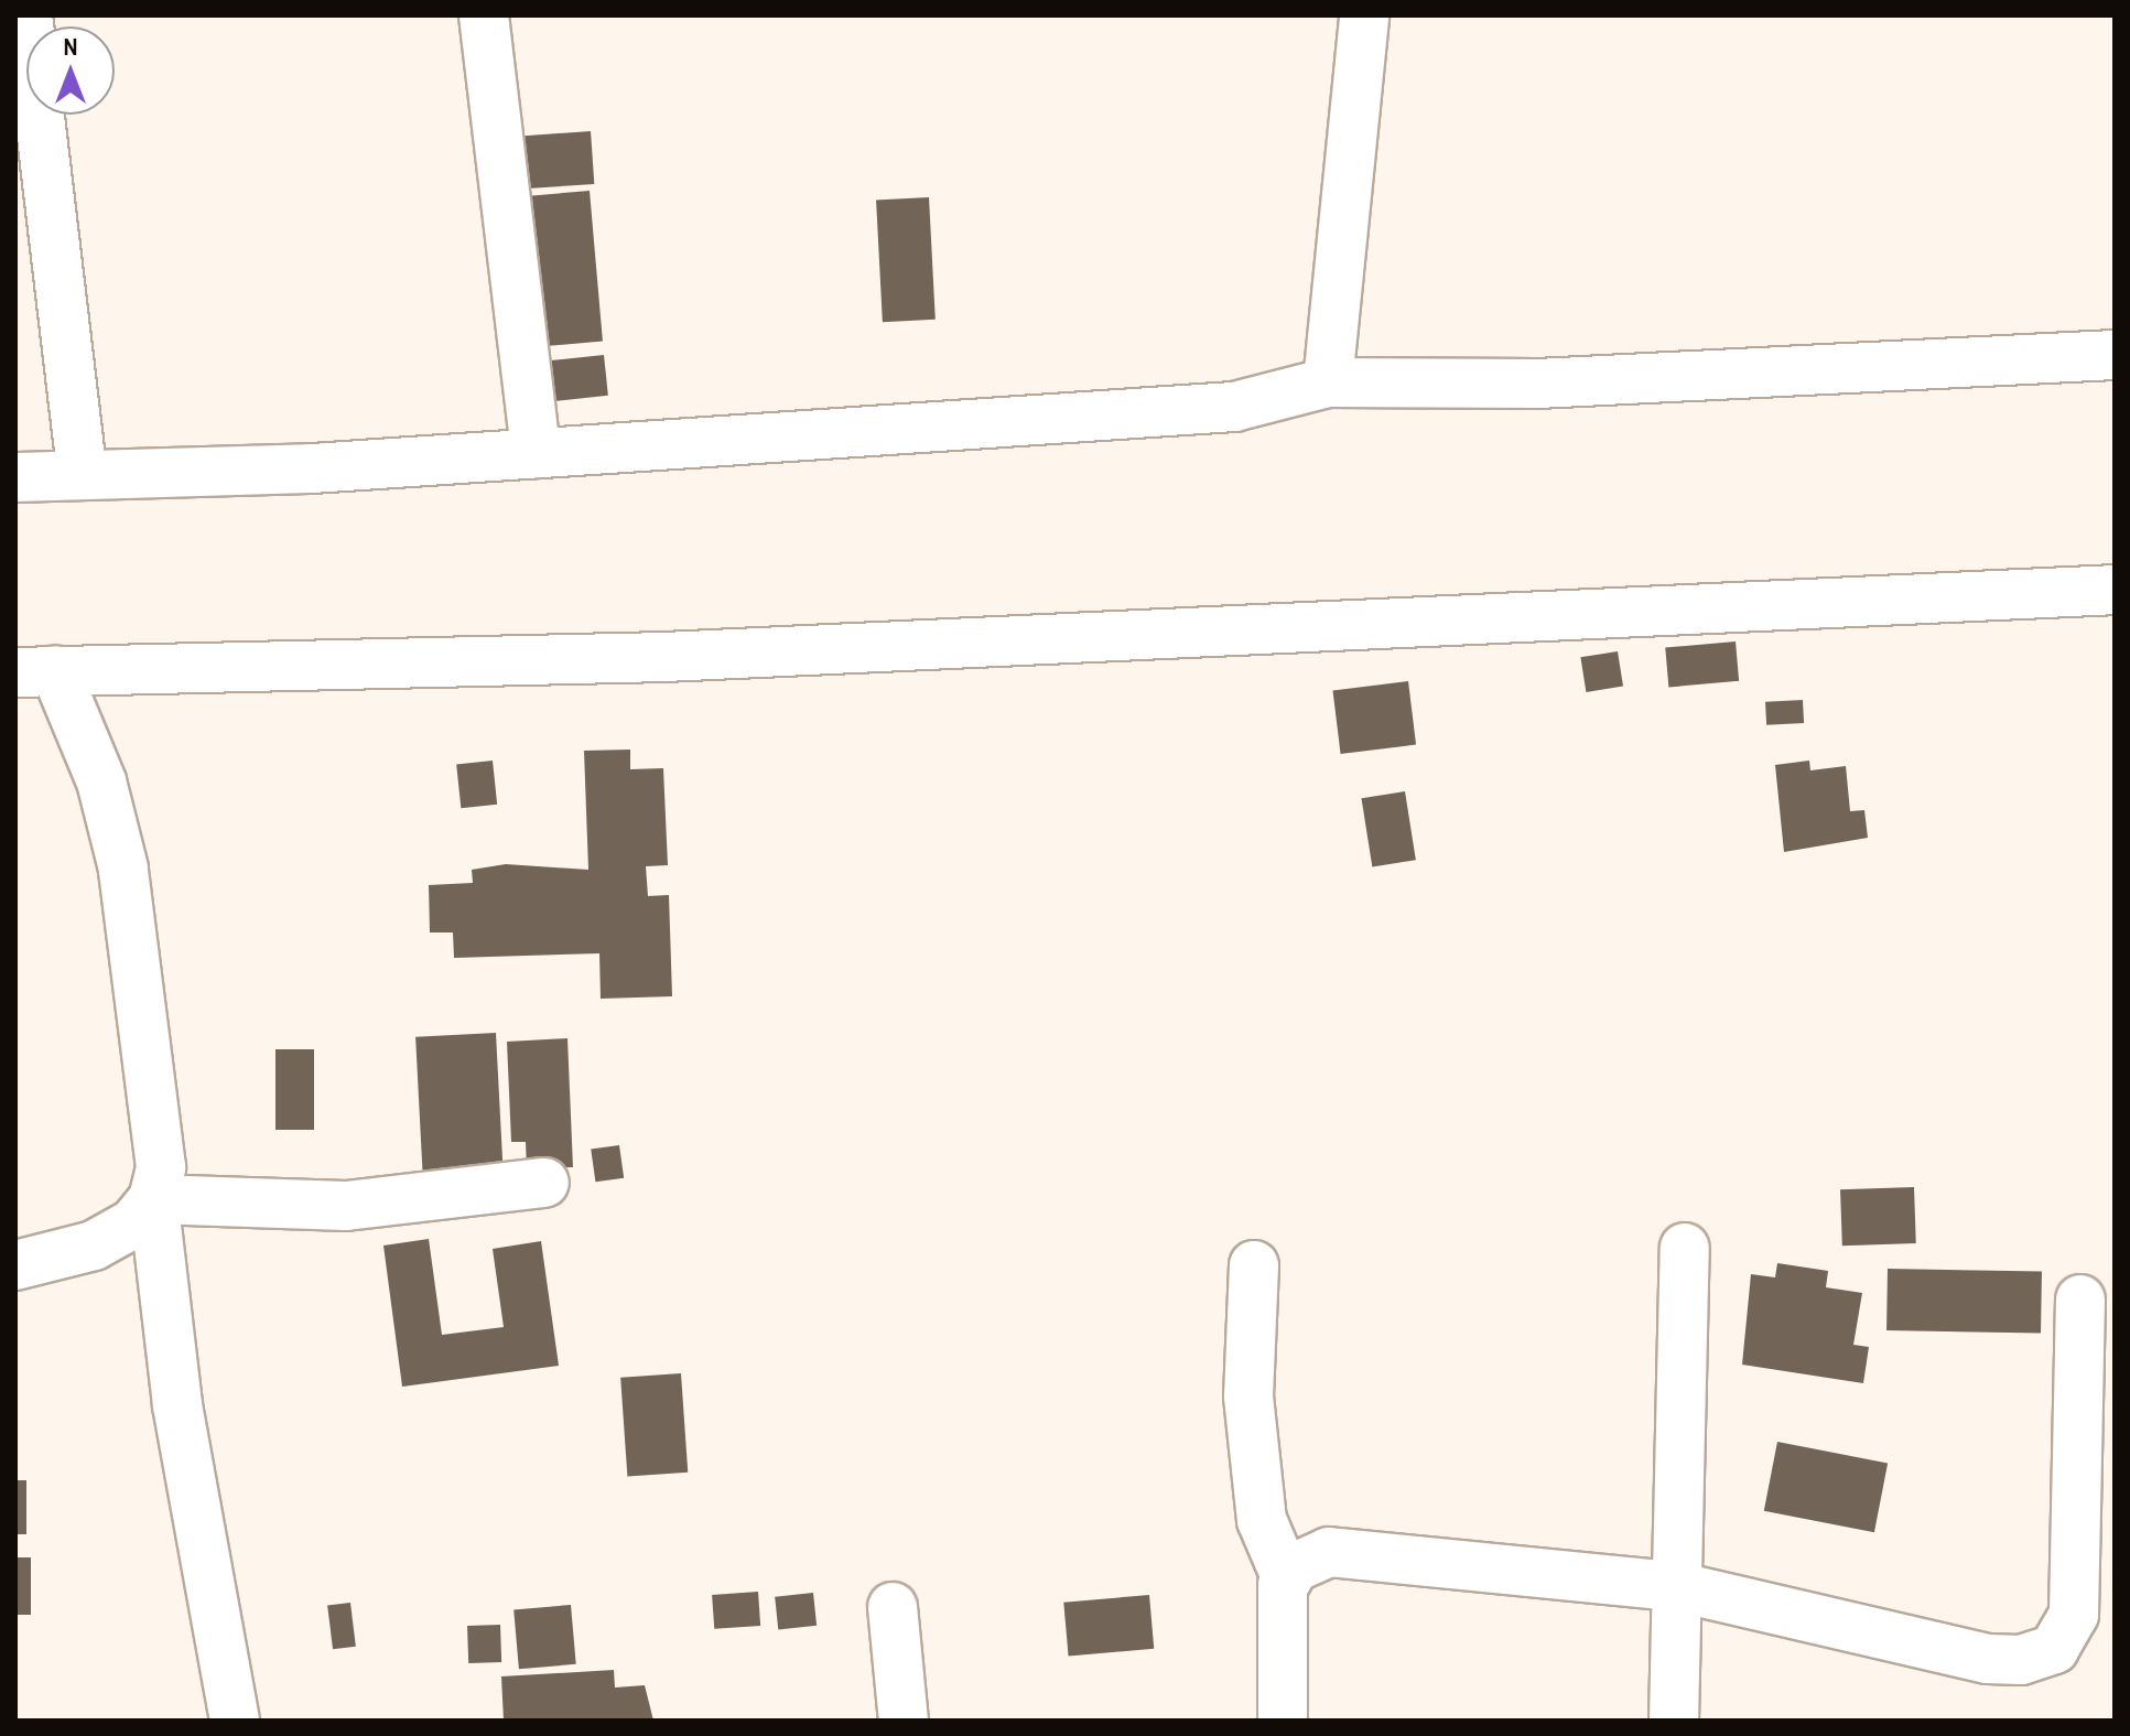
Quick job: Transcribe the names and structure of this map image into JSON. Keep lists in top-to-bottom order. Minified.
{"north":"top"}
